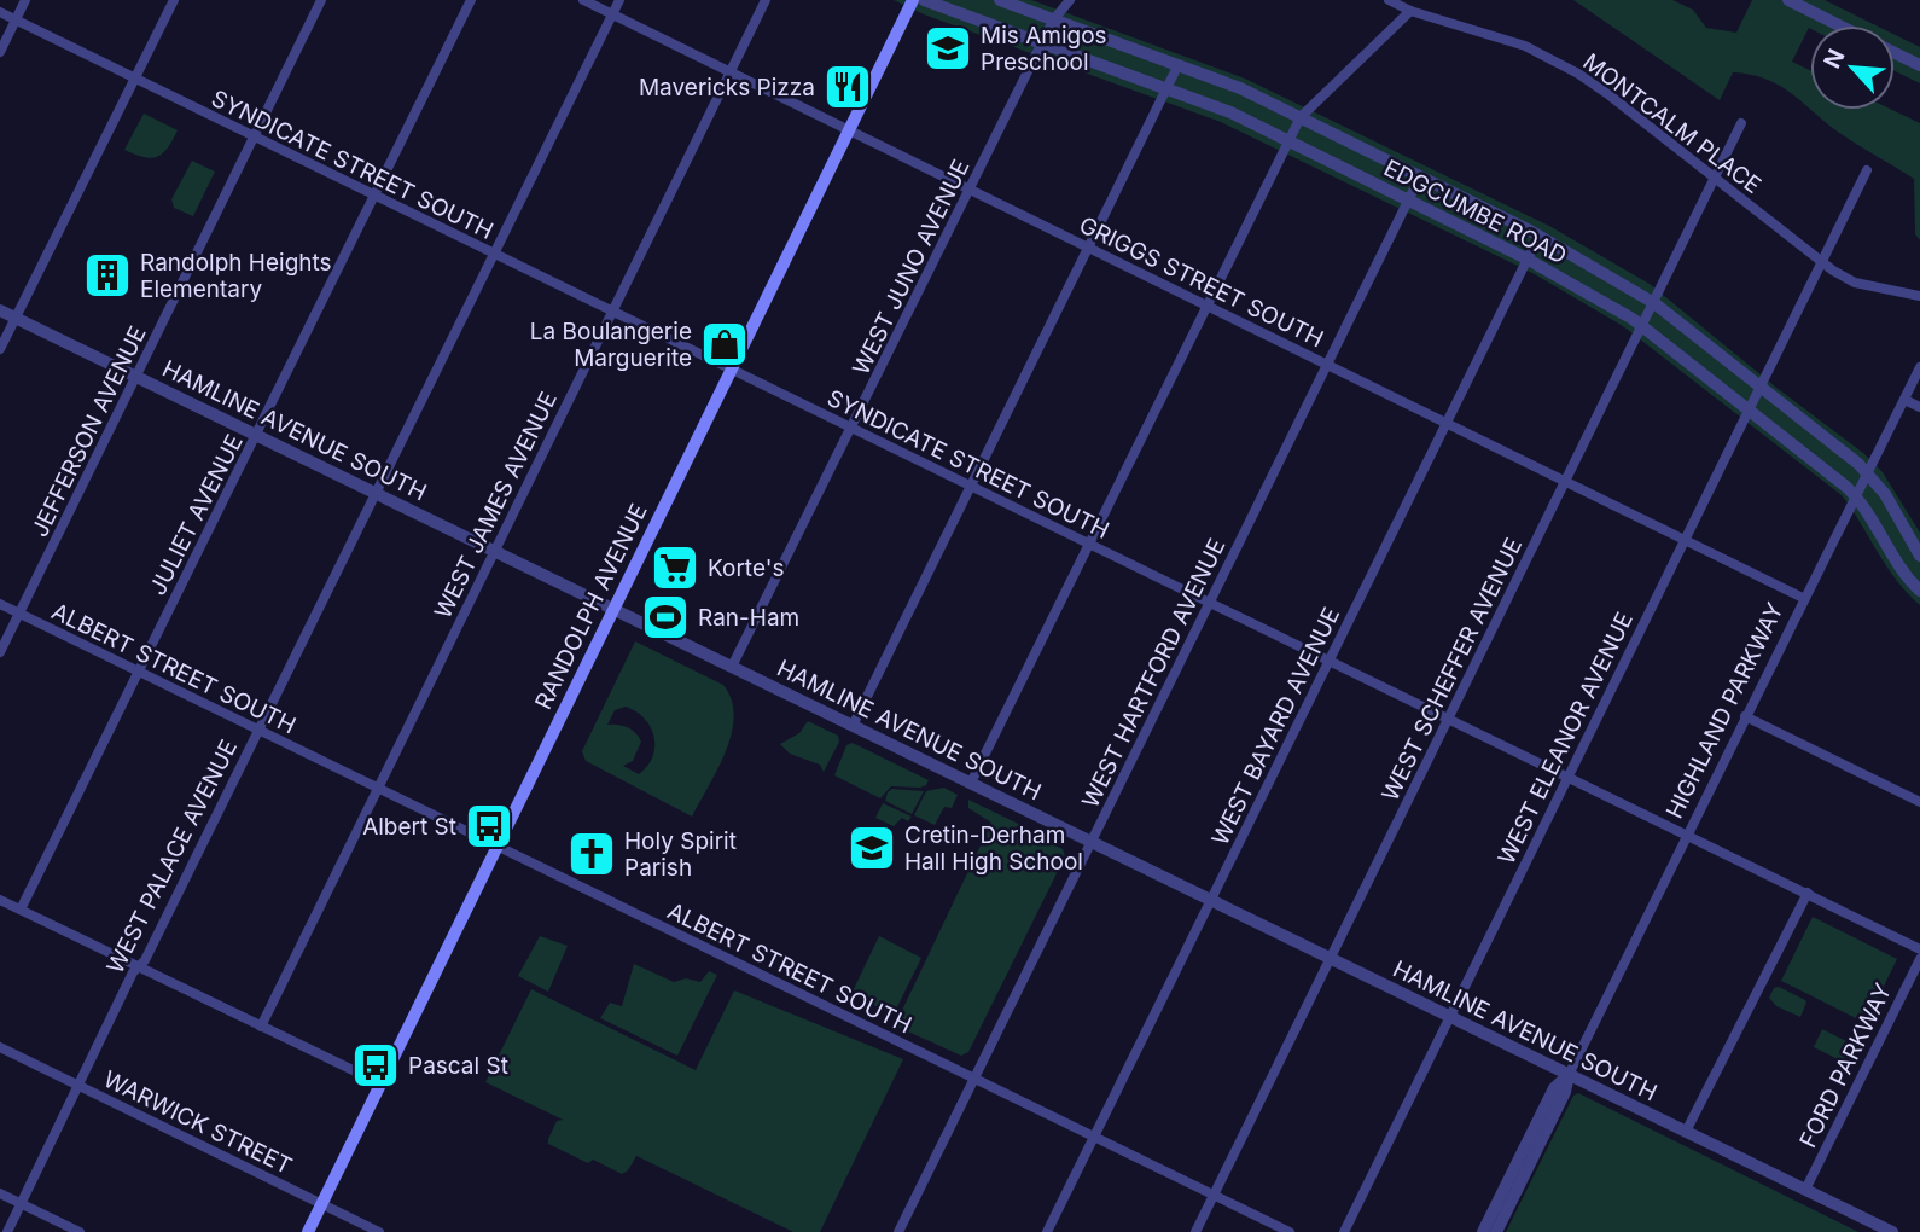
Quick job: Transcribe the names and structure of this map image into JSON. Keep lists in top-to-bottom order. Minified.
{"streets":{"main road":["RANDOLPH AVENUE"],"street":["MONTCALM PLACE","SYNDICATE STREET SOUTH","EDGCUMBE ROAD","WEST JUNO AVENUE","GRIGGS STREET SOUTH","HAMLINE AVENUE SOUTH","JEFFERSON AVENUE","WEST JAMES AVENUE","JULIET AVENUE","ALBERT STREET SOUTH","WEST SCHEFFER AVENUE","WEST HARTFORD AVENUE","HIGHLAND PARKWAY","WEST BAYARD AVENUE","WEST ELEANOR AVENUE","WEST PALACE AVENUE","FORD PARKWAY","WARWICK STREET"]},"crossings":[["MONTCALM PLACE","WEST SCHEFFER AVENUE"],["MONTCALM PLACE","WEST ELEANOR AVENUE"],["SYNDICATE STREET SOUTH","WEST JUNO AVENUE"],["SYNDICATE STREET SOUTH","JEFFERSON AVENUE"],["SYNDICATE STREET SOUTH","WEST JAMES AVENUE"],["SYNDICATE STREET SOUTH","JULIET AVENUE"],["SYNDICATE STREET SOUTH","RANDOLPH AVENUE"],["SYNDICATE STREET SOUTH","WEST SCHEFFER AVENUE"],["SYNDICATE STREET SOUTH","WEST HARTFORD AVENUE"],["SYNDICATE STREET SOUTH","HIGHLAND PARKWAY"],["SYNDICATE STREET SOUTH","WEST BAYARD AVENUE"],["SYNDICATE STREET SOUTH","WEST ELEANOR AVENUE"],["SYNDICATE STREET SOUTH","WEST PALACE AVENUE"],["EDGCUMBE ROAD","WEST JUNO AVENUE"],["EDGCUMBE ROAD","WEST SCHEFFER AVENUE"],["EDGCUMBE ROAD","WEST HARTFORD AVENUE"],["EDGCUMBE ROAD","HIGHLAND PARKWAY"],["EDGCUMBE ROAD","WEST BAYARD AVENUE"],["EDGCUMBE ROAD","WEST ELEANOR AVENUE"],["WEST JUNO AVENUE","GRIGGS STREET SOUTH"],["WEST JUNO AVENUE","HAMLINE AVENUE SOUTH"],["GRIGGS STREET SOUTH","WEST JAMES AVENUE"],["GRIGGS STREET SOUTH","RANDOLPH AVENUE"],["GRIGGS STREET SOUTH","WEST SCHEFFER AVENUE"],["GRIGGS STREET SOUTH","WEST HARTFORD AVENUE"],["GRIGGS STREET SOUTH","HIGHLAND PARKWAY"],["GRIGGS STREET SOUTH","WEST BAYARD AVENUE"],["GRIGGS STREET SOUTH","WEST ELEANOR AVENUE"],["GRIGGS STREET SOUTH","WEST PALACE AVENUE"],["HAMLINE AVENUE SOUTH","JEFFERSON AVENUE"],["HAMLINE AVENUE SOUTH","WEST JAMES AVENUE"],["HAMLINE AVENUE SOUTH","JULIET AVENUE"],["HAMLINE AVENUE SOUTH","RANDOLPH AVENUE"],["HAMLINE AVENUE SOUTH","WEST SCHEFFER AVENUE"],["HAMLINE AVENUE SOUTH","WEST HARTFORD AVENUE"],["HAMLINE AVENUE SOUTH","HIGHLAND PARKWAY"],["HAMLINE AVENUE SOUTH","WEST BAYARD AVENUE"],["HAMLINE AVENUE SOUTH","WEST ELEANOR AVENUE"],["HAMLINE AVENUE SOUTH","WEST PALACE AVENUE"],["HAMLINE AVENUE SOUTH","FORD PARKWAY"],["JEFFERSON AVENUE","ALBERT STREET SOUTH"],["WEST JAMES AVENUE","ALBERT STREET SOUTH"],["JULIET AVENUE","ALBERT STREET SOUTH"],["RANDOLPH AVENUE","ALBERT STREET SOUTH"],["RANDOLPH AVENUE","WARWICK STREET"],["ALBERT STREET SOUTH","WEST SCHEFFER AVENUE"],["ALBERT STREET SOUTH","WEST HARTFORD AVENUE"],["ALBERT STREET SOUTH","WEST BAYARD AVENUE"],["ALBERT STREET SOUTH","WEST PALACE AVENUE"],["WEST PALACE AVENUE","WARWICK STREET"]],"places":{"school or university":["Mis Amigos Preschool","Cretin-Derham Hall High School"],"restaurant":["Mavericks Pizza"],"building":["Randolph Heights Elementary"],"shop":["La Boulangerie Marguerite"],"supermarket":["Korte's"],"sports":["Ran-Ham"],"bus stop":["Albert St","Pascal St"],"church":["Holy Spirit Parish"]},"north":"top left"}
